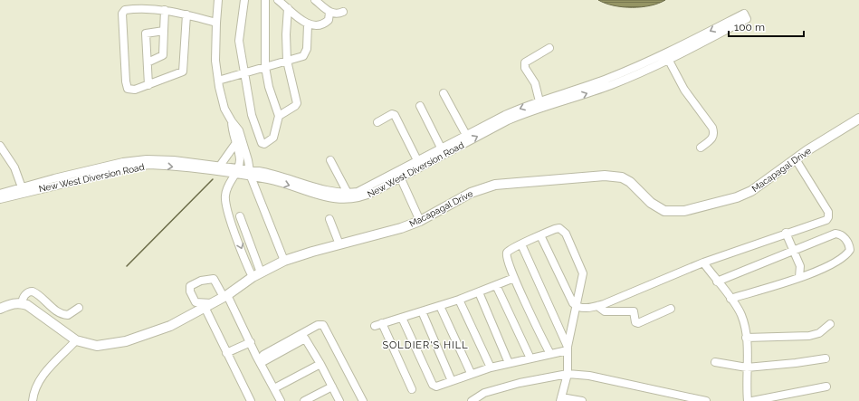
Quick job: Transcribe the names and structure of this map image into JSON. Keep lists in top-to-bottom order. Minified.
{"streets":{"main road":["Macapagal Drive"],"street":["New West Diversion Road"]},"districts":["SOLDIER'S HILL"],"scale_bar":"100 m"}
